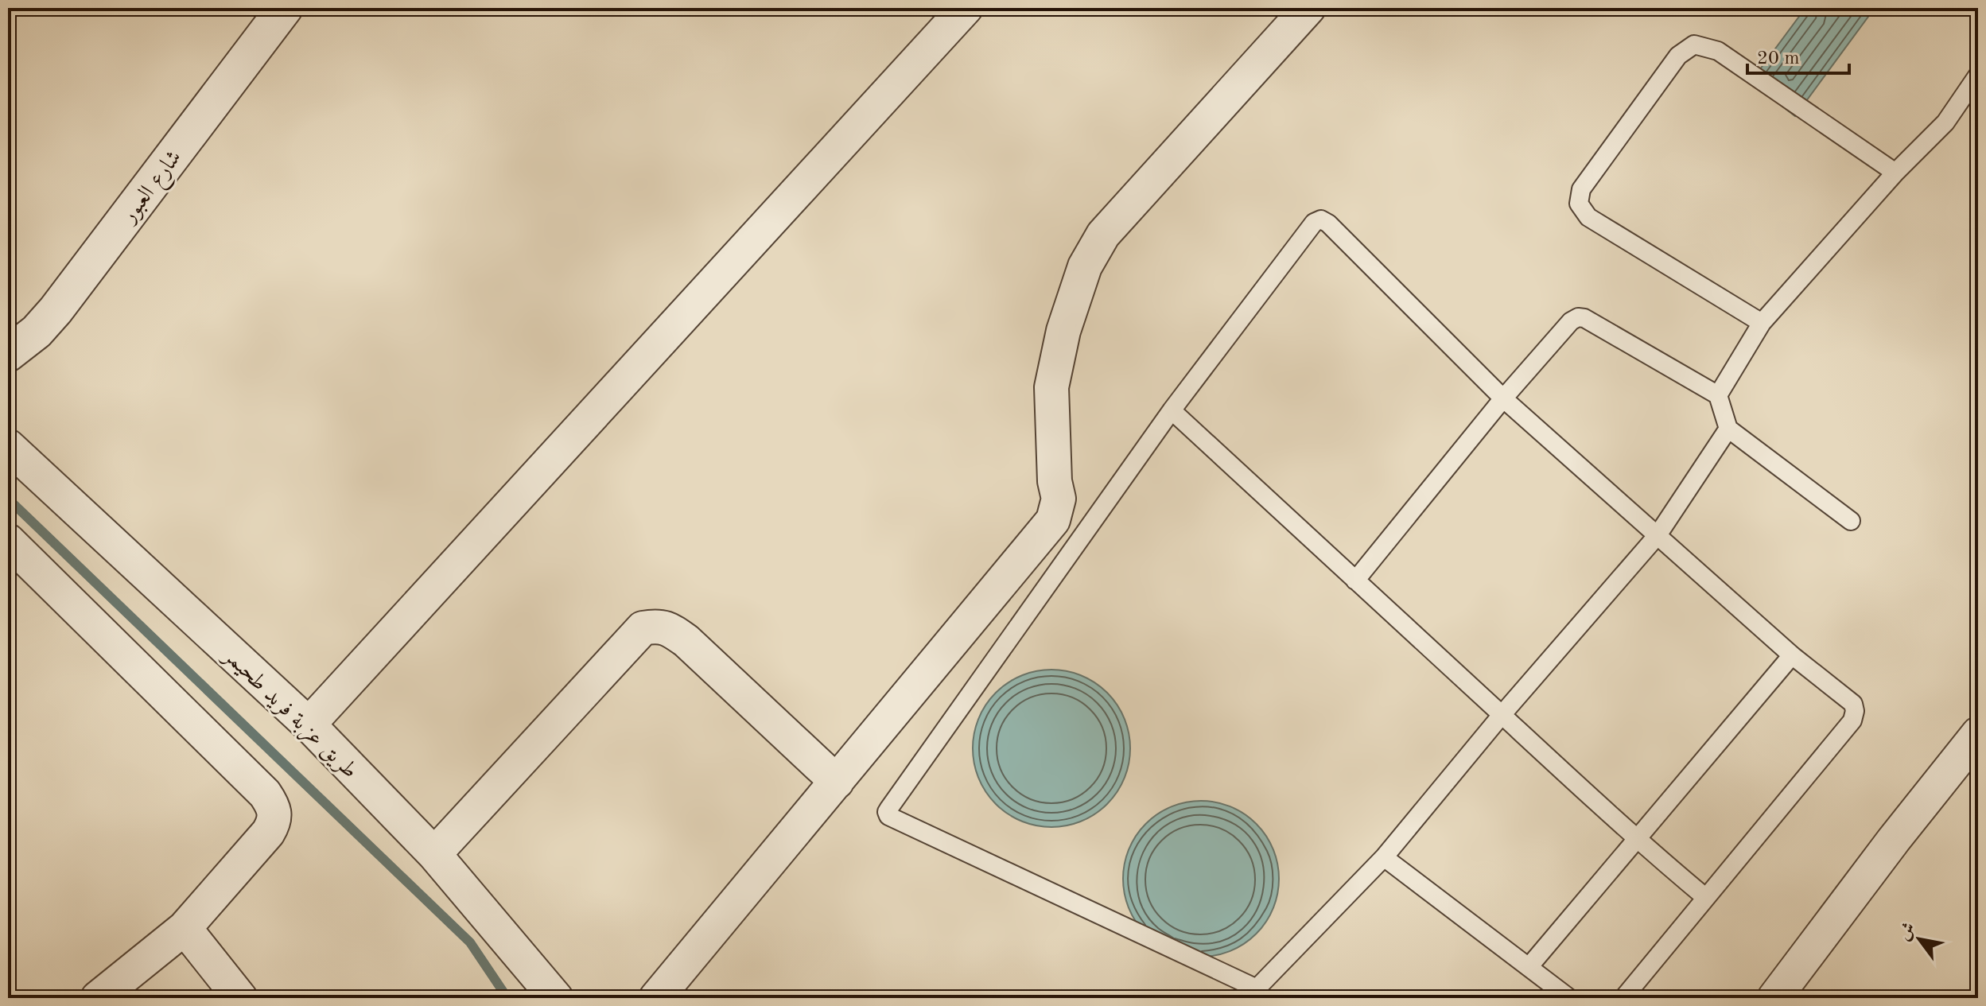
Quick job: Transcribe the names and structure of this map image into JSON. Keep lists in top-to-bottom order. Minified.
{"streets":{"street":["شارع العبور","طريق عزبة فريد طحيمر"]},"scale_bar":"20 m","north":"top left"}
